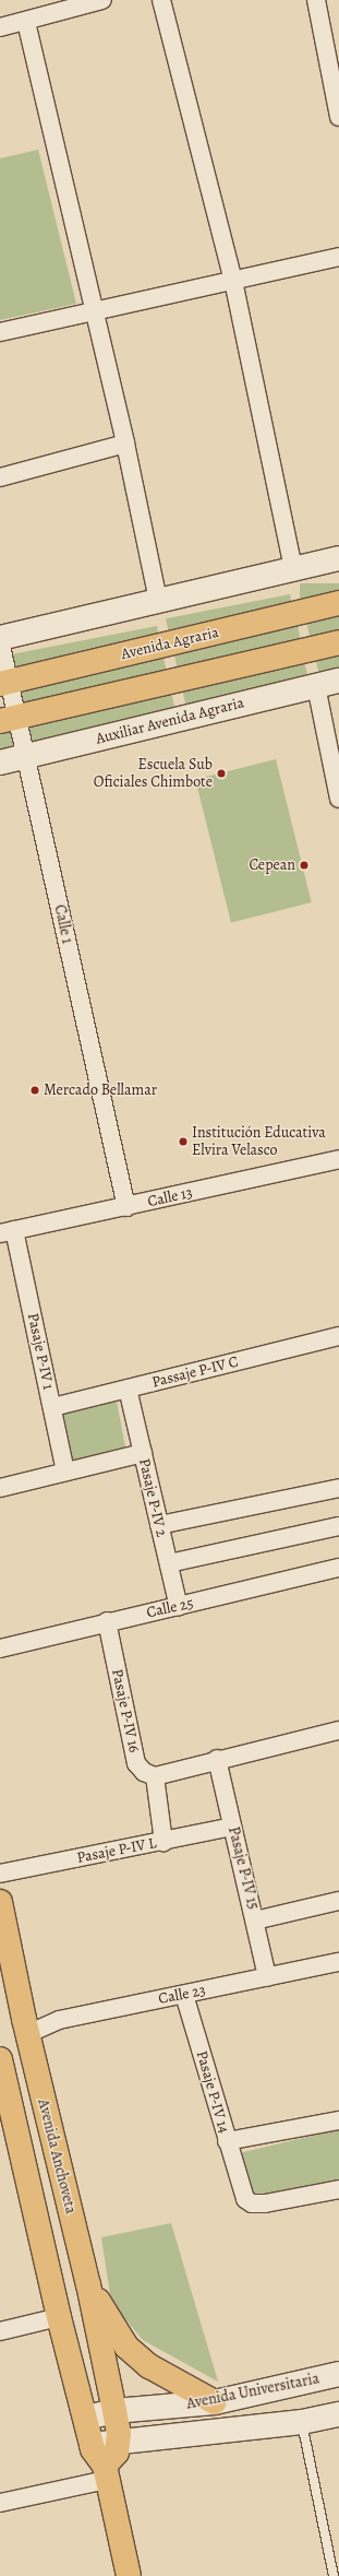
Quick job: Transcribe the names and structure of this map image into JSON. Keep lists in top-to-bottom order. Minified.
{"streets":{"main road":["Avenida Agraria","Avenida Anchoveta"],"street":["Auxiliar Avenida Agraria","Calle 1","Calle 13","Pasaje P-IV 1","Passaje P-IV C","Pasaje P-IV 2","Calle 25","Pasaje P-IV 16","Pasaje P-IV L","Pasaje P-IV 15","Calle 23","Pasaje P-IV 14","Avenida Universitaria"]},"crossings":[["Avenida Agraria","Calle 1"],["Auxiliar Avenida Agraria","Calle 1"],["Calle 1","Calle 13"],["Calle 13","Pasaje P-IV 1"],["Pasaje P-IV 1","Passaje P-IV C"],["Passaje P-IV C","Pasaje P-IV 2"],["Pasaje P-IV 2","Calle 25"],["Calle 25","Pasaje P-IV 16"],["Pasaje P-IV L","Pasaje P-IV 15"],["Pasaje P-IV 15","Calle 23"],["Calle 23","Pasaje P-IV 14"],["Calle 23","Avenida Anchoveta"],["Avenida Anchoveta","Avenida Universitaria"]],"places":["Escuela Sub Oficiales Chimbote","Cepean","Mercado Bellamar","Institución Educativa Elvira Velasco"]}
